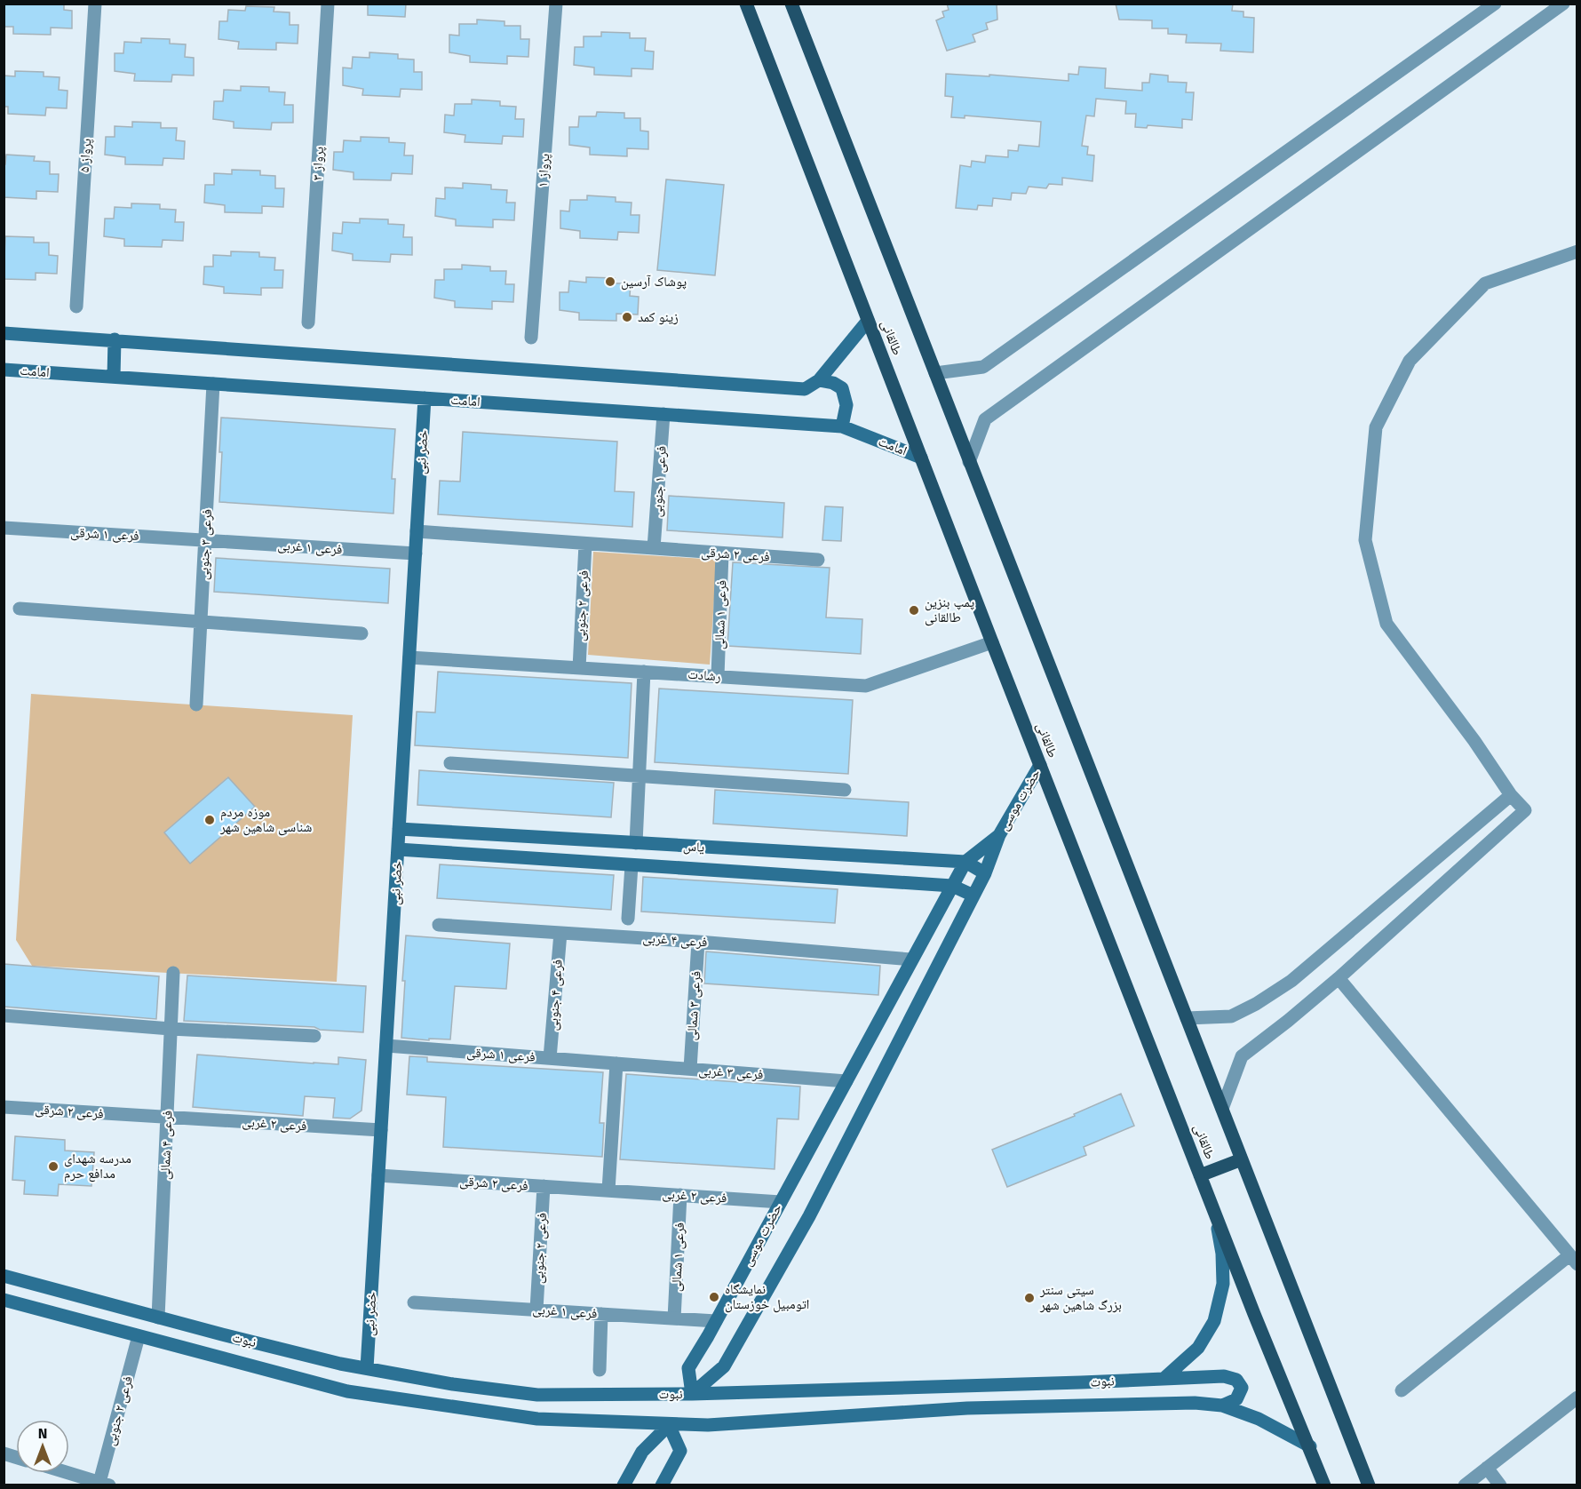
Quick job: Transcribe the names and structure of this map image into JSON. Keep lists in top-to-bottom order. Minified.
{"streets":{"main road":["طالقانی","امامت","خضر نبی","حضرت موسی","یاس","نبوت"],"street":["پرواز ۵","پرواز ۳","پرواز ۱","فرعی ۱ جنوبی","فرعی ۱ شرقی","فرعی ۳ جنوبی","فرعی ۱ غربی","فرعی ۲ شرقی","فرعی ۲ جنوبی","فرعی ۱ شمالی","رشادت","فرعی ۴ غربی","فرعی ۴ جنوبی","فرعی ۳ شمالی","فرعی ۳ غربی","فرعی ۲ غربی","فرعی ۴ شمالی","فرعی ۱‍ شمالی"]},"crossings":[["طالقانی","امامت"],["طالقانی","رشادت"],["طالقانی","حضرت موسی"],["طالقانی","نبوت"],["امامت","خضر نبی"],["امامت","فرعی ۱ جنوبی"],["امامت","فرعی ۳ جنوبی"],["خضر نبی","فرعی ۱ شرقی"],["خضر نبی","فرعی ۱ غربی"],["خضر نبی","فرعی ۲ شرقی"],["خضر نبی","رشادت"],["خضر نبی","یاس"],["خضر نبی","فرعی ۲ غربی"],["خضر نبی","نبوت"],["فرعی ۱ جنوبی","فرعی ۲ شرقی"],["فرعی ۱ شرقی","فرعی ۳ جنوبی"],["فرعی ۱ شرقی","فرعی ۱ غربی"],["فرعی ۱ شرقی","فرعی ۴ جنوبی"],["فرعی ۱ شرقی","فرعی ۳ غربی"],["فرعی ۳ جنوبی","فرعی ۱ غربی"],["فرعی ۱ غربی","فرعی ۲ جنوبی"],["فرعی ۱ غربی","حضرت موسی"],["فرعی ۱ غربی","فرعی ۱‍ شمالی"],["فرعی ۲ شرقی","فرعی ۲ جنوبی"],["فرعی ۲ شرقی","فرعی ۱ شمالی"],["فرعی ۲ شرقی","فرعی ۲ غربی"],["فرعی ۲ شرقی","فرعی ۴ شمالی"],["فرعی ۲ جنوبی","رشادت"],["فرعی ۲ جنوبی","نبوت"],["فرعی ۱ شمالی","رشادت"],["حضرت موسی","یاس"],["حضرت موسی","فرعی ۴ غربی"],["حضرت موسی","فرعی ۳ غربی"],["حضرت موسی","فرعی ۲ غربی"],["حضرت موسی","نبوت"],["فرعی ۴ غربی","فرعی ۴ جنوبی"],["فرعی ۴ غربی","فرعی ۳ شمالی"],["فرعی ۳ شمالی","فرعی ۳ غربی"],["فرعی ۲ غربی","فرعی ۴ شمالی"],["فرعی ۲ غربی","فرعی ۱‍ شمالی"],["فرعی ۴ شمالی","نبوت"]],"places":["پوشاک آرسین","زینو کمد","پمپ بنزین طالقانی","موزه مردم شناسی شاهین شهر","مدرسه شهدای مدافع حرم","نمایشگاه اتومبیل خوزستان","سیتی سنتر بزرگ شاهین شهر"],"north":"top"}
